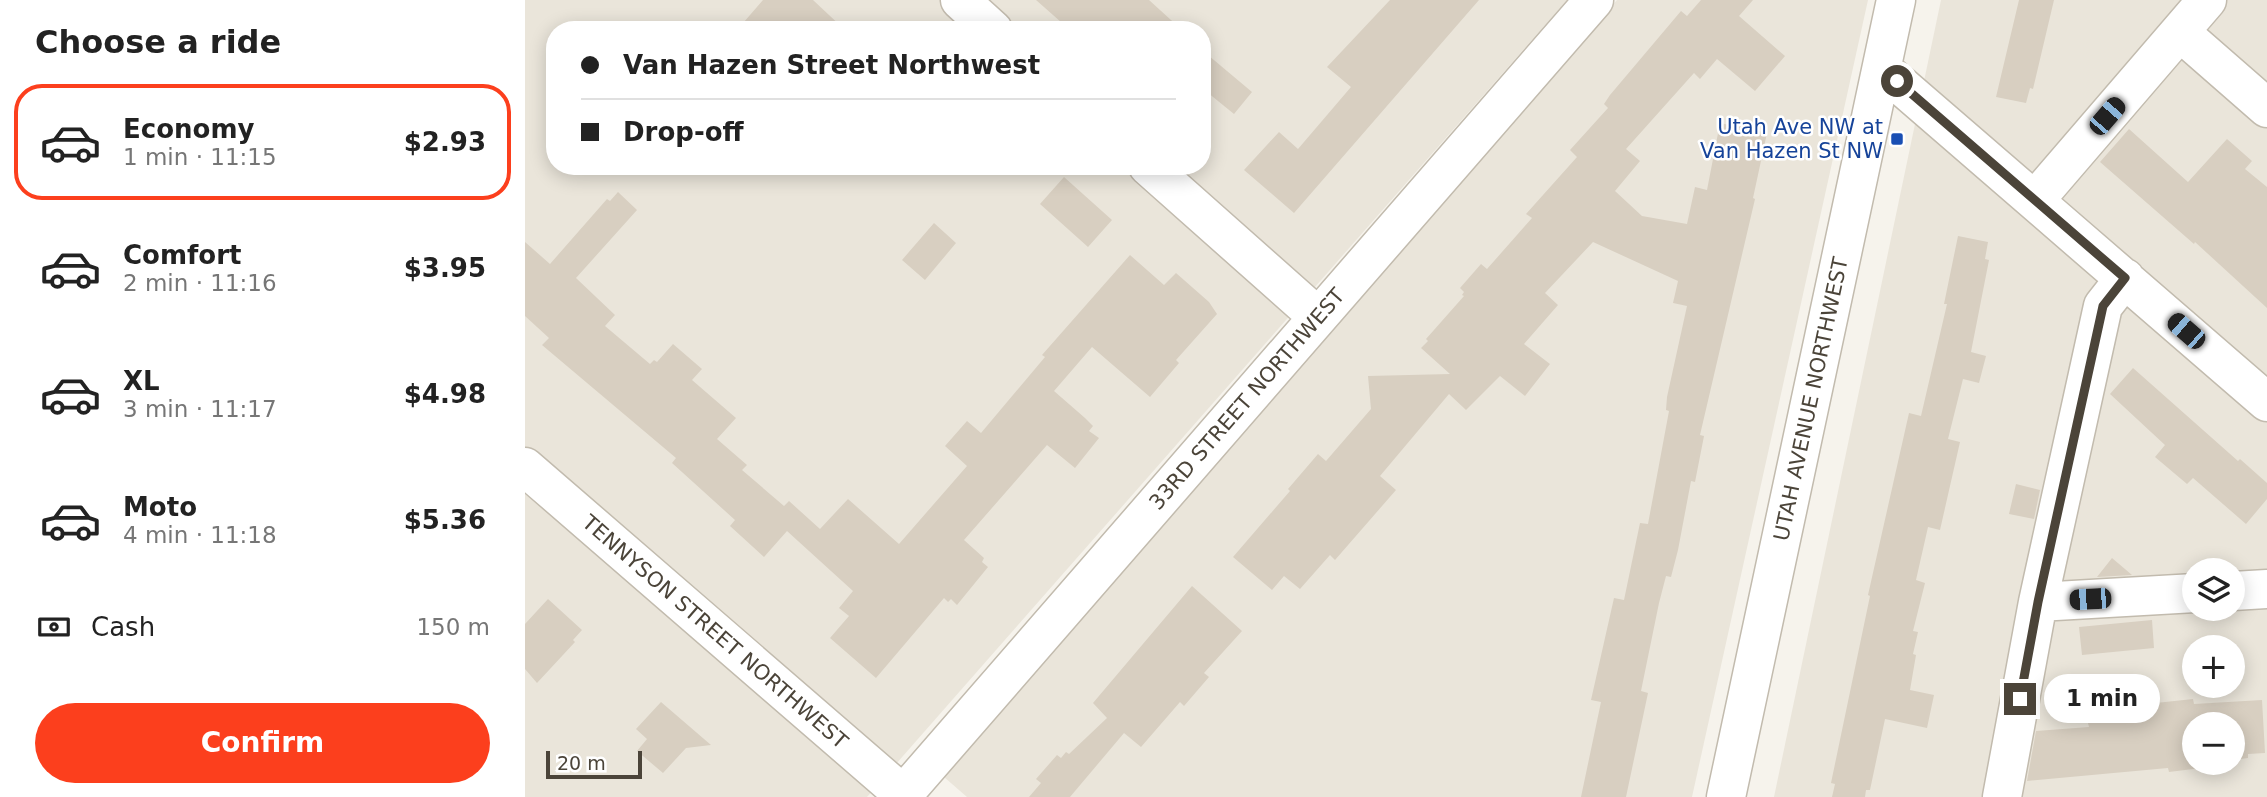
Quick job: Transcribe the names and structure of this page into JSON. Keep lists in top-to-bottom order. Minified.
{"streets":{"street":["33RD STREET NORTHWEST","UTAH AVENUE NORTHWEST","TENNYSON STREET NORTHWEST"]},"crossings":[["33RD STREET NORTHWEST","TENNYSON STREET NORTHWEST"]],"places":{"transit":["Utah Ave NW at Van Hazen St NW"]},"scale_bar":"20 m","page":{"heading":"Choose a ride","banner":["Van Hazen Street Northwest","Drop-off"],"list":[{"name":"Economy","note":"1 min · 11:15","value":"$2.93"},{"name":"Comfort","note":"2 min · 11:16","value":"$3.95"},{"name":"XL","note":"3 min · 11:17","value":"$4.98"},{"name":"Moto","note":"4 min · 11:18","value":"$5.36"}],"map_buttons":["+","−"],"pay":["Cash","150 m"],"bubble":"1 min","buttons":"Confirm","scale":"20 m"}}
